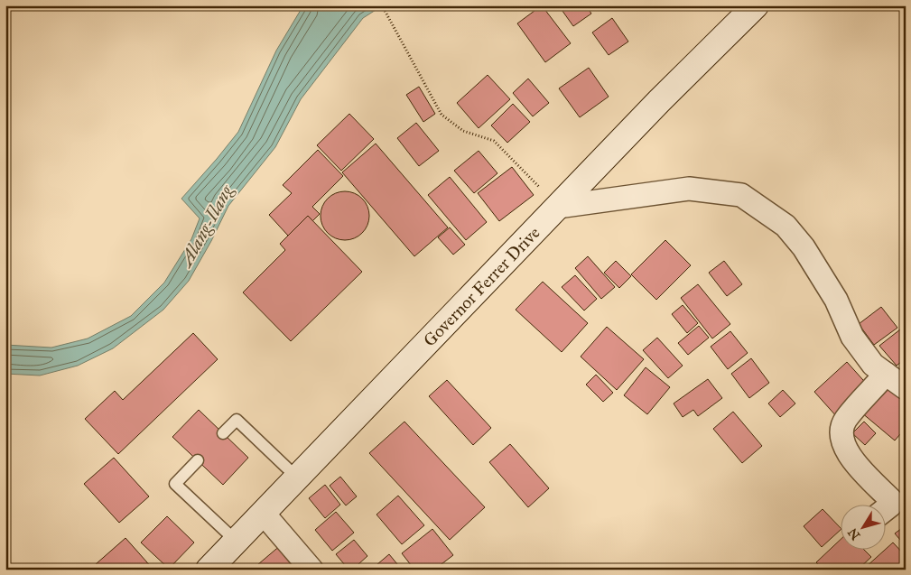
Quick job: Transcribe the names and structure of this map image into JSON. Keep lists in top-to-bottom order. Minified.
{"streets":{"main road":["Governor Ferrer Drive"]},"water":["Alang-Ilang"],"north":"bottom left"}
